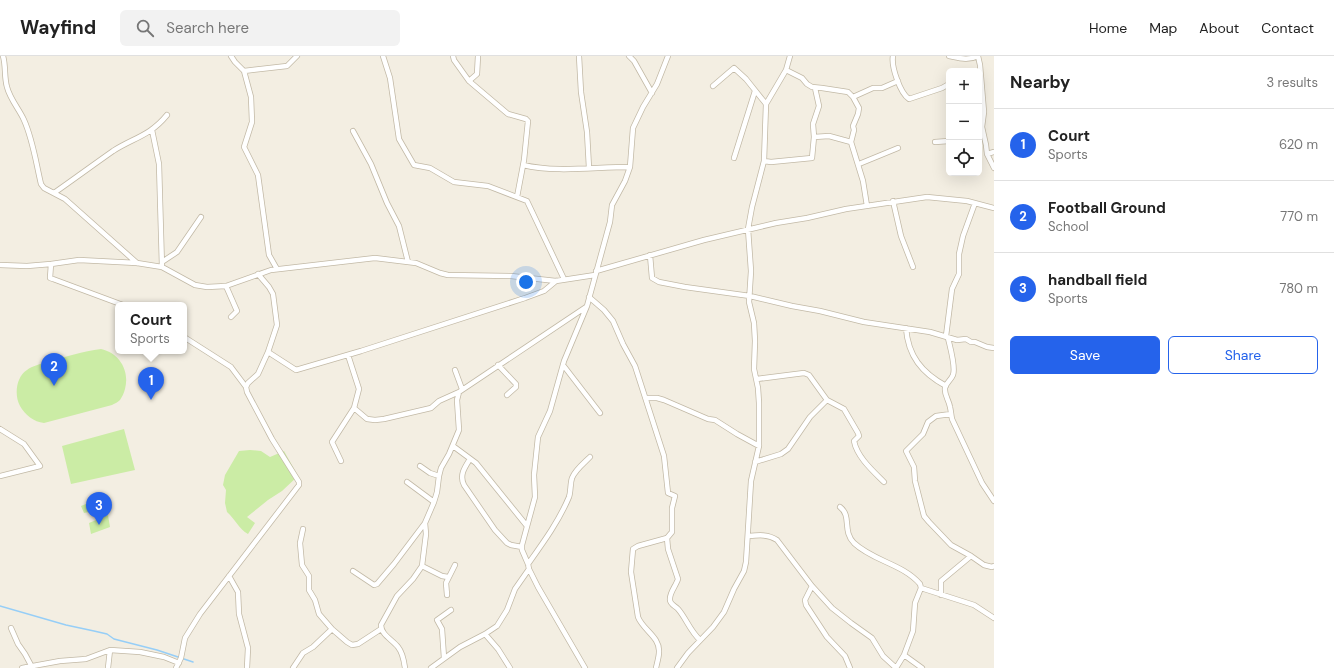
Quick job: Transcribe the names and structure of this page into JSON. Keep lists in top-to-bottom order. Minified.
{"page":{"header":"Wayfind","search":"Search here","nav":["Home","Map","About","Contact"],"heading":["Nearby","3 results"],"map_buttons":["+","−"],"list":[{"mark":"1","name":"Court","note":"Sports","value":"620 m"},{"mark":"2","name":"Football Ground","note":"School","value":"770 m"},{"mark":"3","name":"handball field","note":"Sports","value":"780 m"}],"popup":["Court","Sports"],"buttons":["Save","Share"],"pins":["2","1","3"]}}
